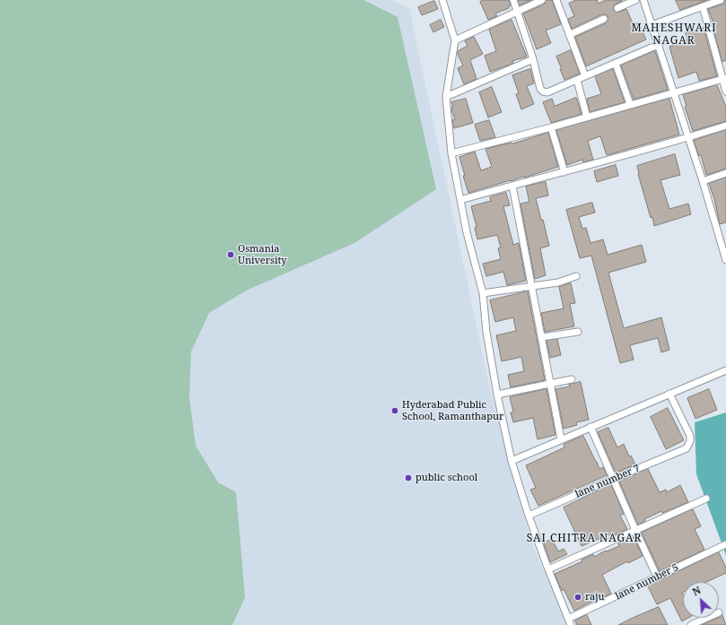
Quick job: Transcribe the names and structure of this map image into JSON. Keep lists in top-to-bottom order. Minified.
{"streets":{"street":["lane number 7","lane number 5"]},"districts":["MAHESHWARI NAGAR","SAI CHITRA NAGAR"],"places":["Osmania University","Hyderabad Public School, Ramanthapur","public school","raju"],"north":"top left"}
